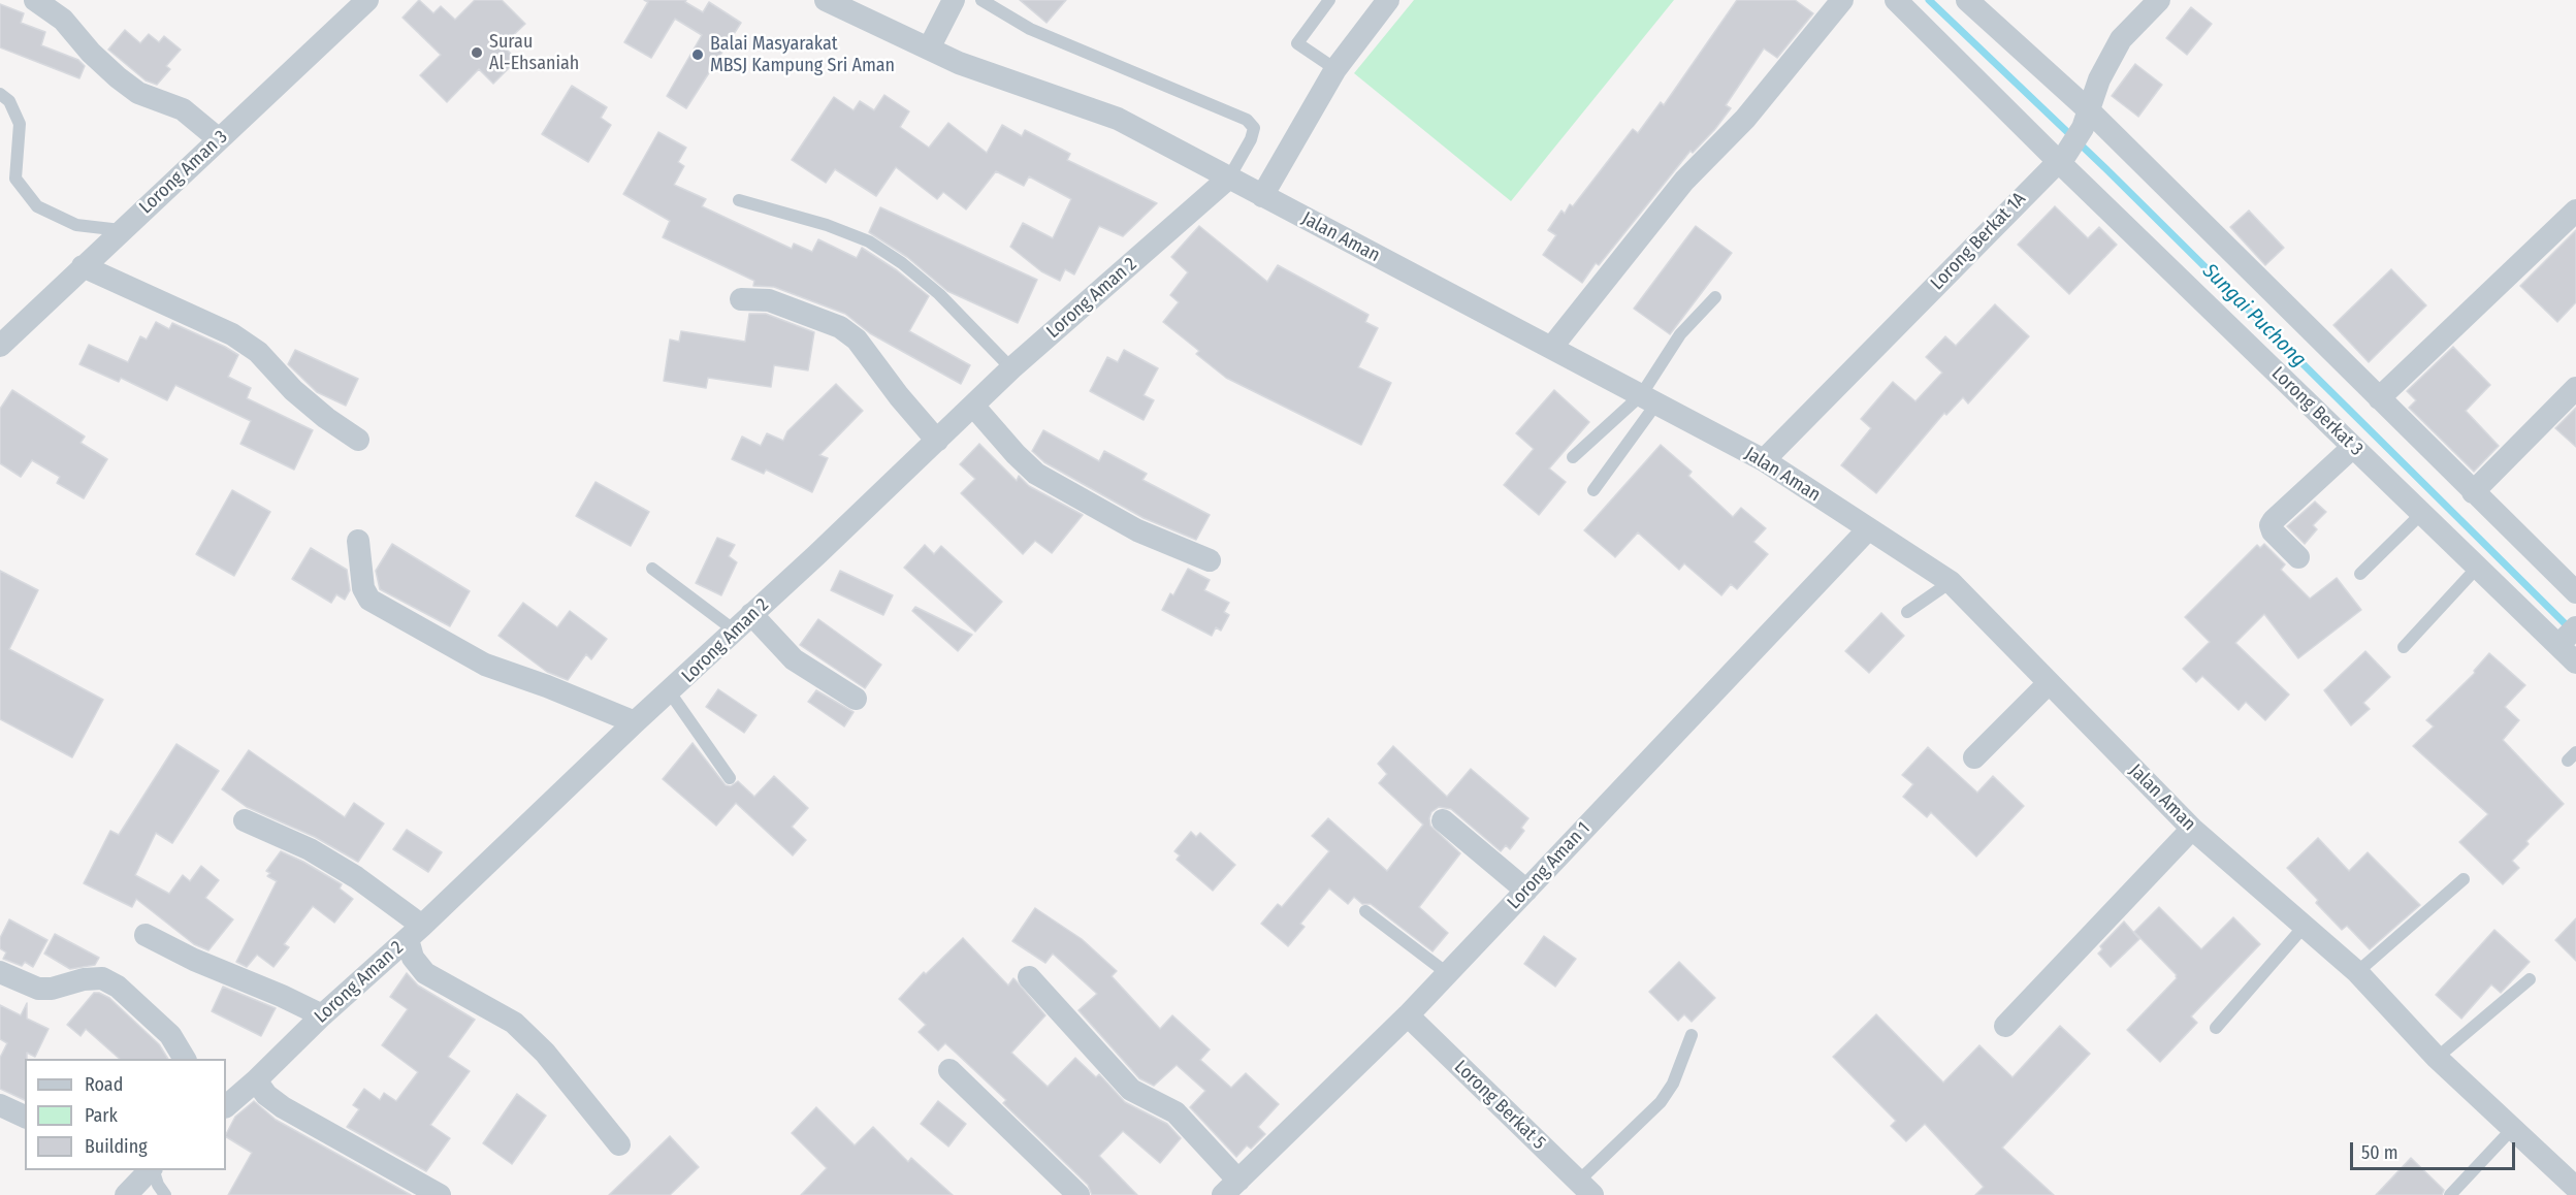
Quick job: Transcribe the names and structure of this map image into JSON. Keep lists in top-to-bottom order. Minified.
{"streets":{"street":["Lorong Aman 3","Jalan Aman","Lorong Berkat 1A","Lorong Aman 2","Lorong Berkat 3","Lorong Aman 1","Lorong Berkat 5"]},"crossings":[["Jalan Aman","Lorong Berkat 1A"],["Jalan Aman","Lorong Aman 2"],["Jalan Aman","Lorong Aman 1"],["Lorong Berkat 1A","Lorong Berkat 3"],["Lorong Aman 1","Lorong Berkat 5"]],"water":["Sungai Puchong"],"places":["Surau Al-Ehsaniah","Balai Masyarakat MBSJ Kampung Sri Aman"],"legend":["Road","Park","Building"],"scale_bar":"50 m"}
